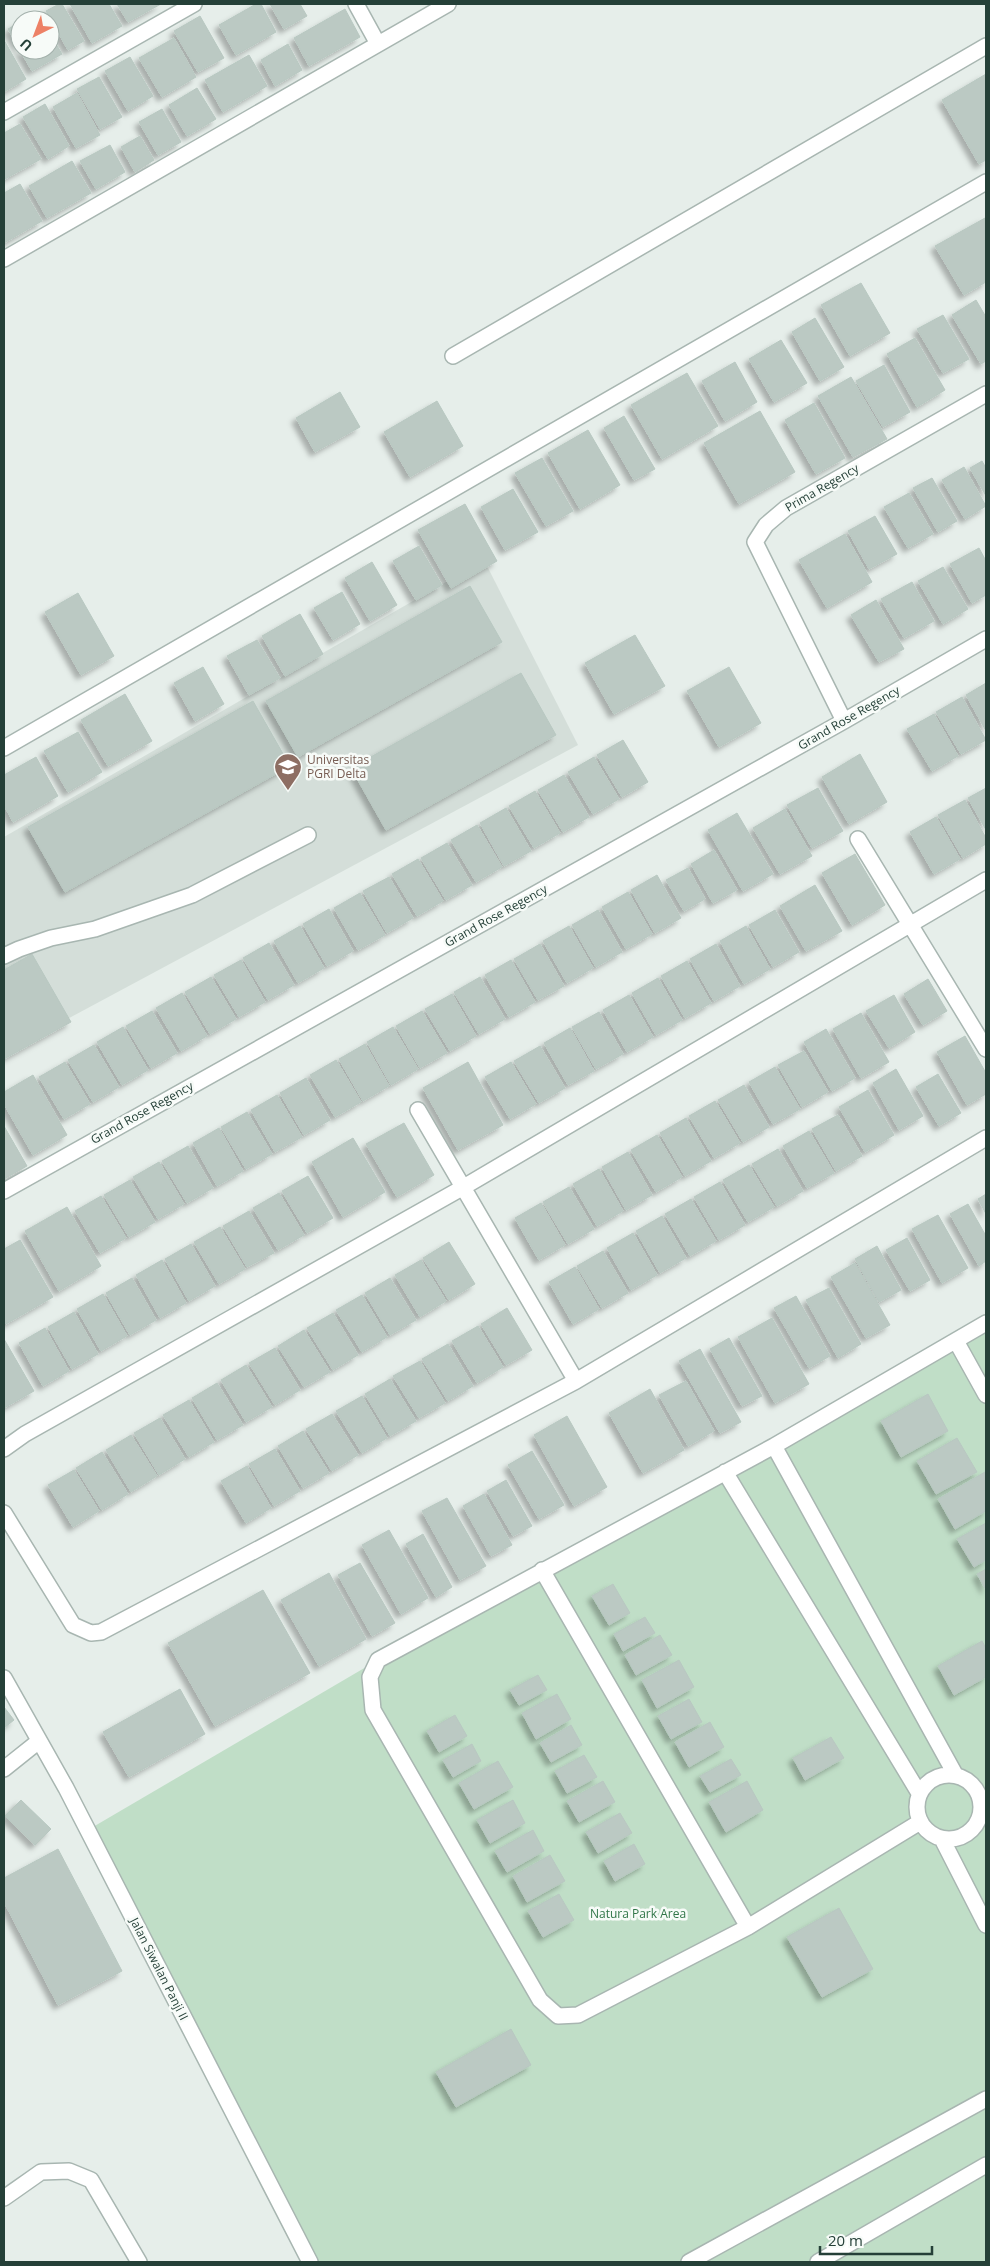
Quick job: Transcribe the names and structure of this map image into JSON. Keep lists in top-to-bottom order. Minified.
{"streets":{"street":["Prima Regency","Grand Rose Regency","Jalan Siwalan Panji II"]},"crossings":[["Prima Regency","Grand Rose Regency"]],"parks":["Natura Park Area"],"places":{"school or university":["Universitas PGRI Delta"]},"scale_bar":"20 m","north":"bottom left"}
